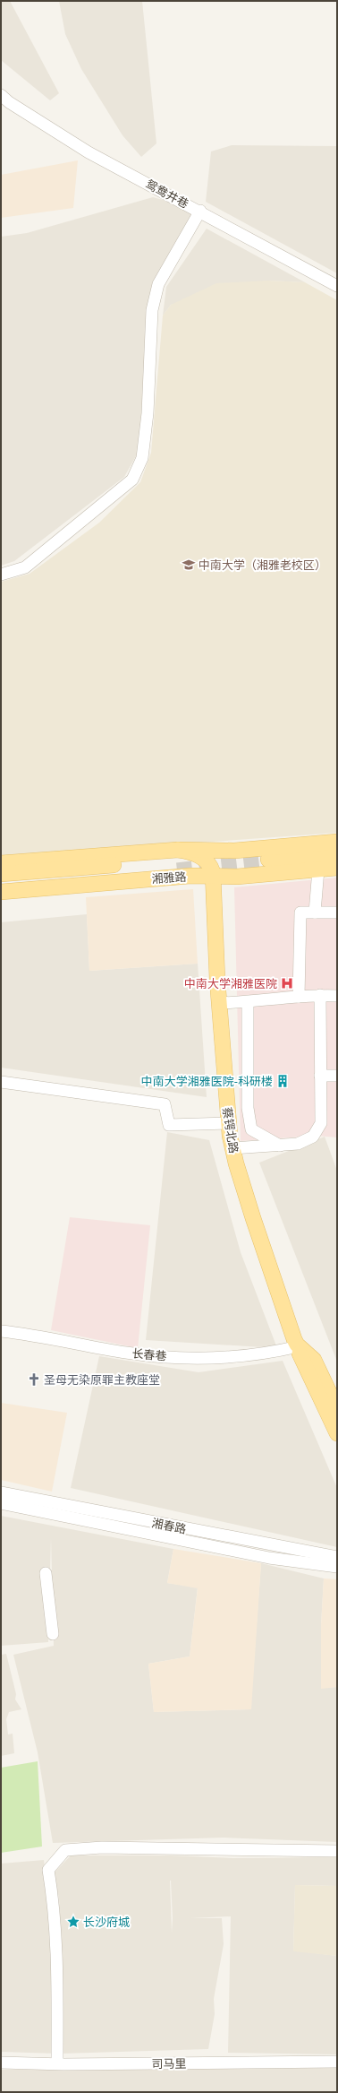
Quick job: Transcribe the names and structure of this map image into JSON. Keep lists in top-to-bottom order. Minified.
{"streets":{"main road":["湘雅路","蔡锷北路"],"street":["鸳鸯井巷","长春巷","湘春路","司马里"]},"crossings":[["湘雅路","蔡锷北路"],["蔡锷北路","长春巷"]],"places":{"school or university":["中南大学（湘雅老校区）"],"hospital":["中南大学湘雅医院"],"building":["中南大学湘雅医院-科研楼"],"church":["圣母无染原罪主教座堂"],"place":["长沙府城"]}}
